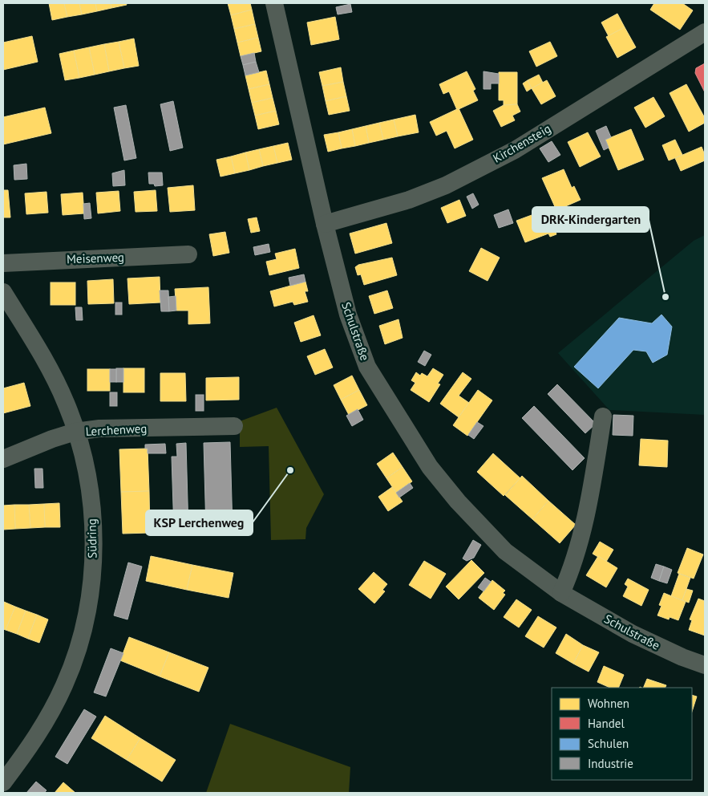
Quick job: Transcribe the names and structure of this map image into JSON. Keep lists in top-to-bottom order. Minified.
{"streets":{"street":["Kirchensteig","Meisenweg","Schulstraße","Lerchenweg","Südring"]},"crossings":[["Kirchensteig","Schulstraße"],["Lerchenweg","Südring"]],"places":["DRK-Kindergarten","KSP Lerchenweg"],"legend":["Wohnen","Handel","Schulen","Industrie"]}
